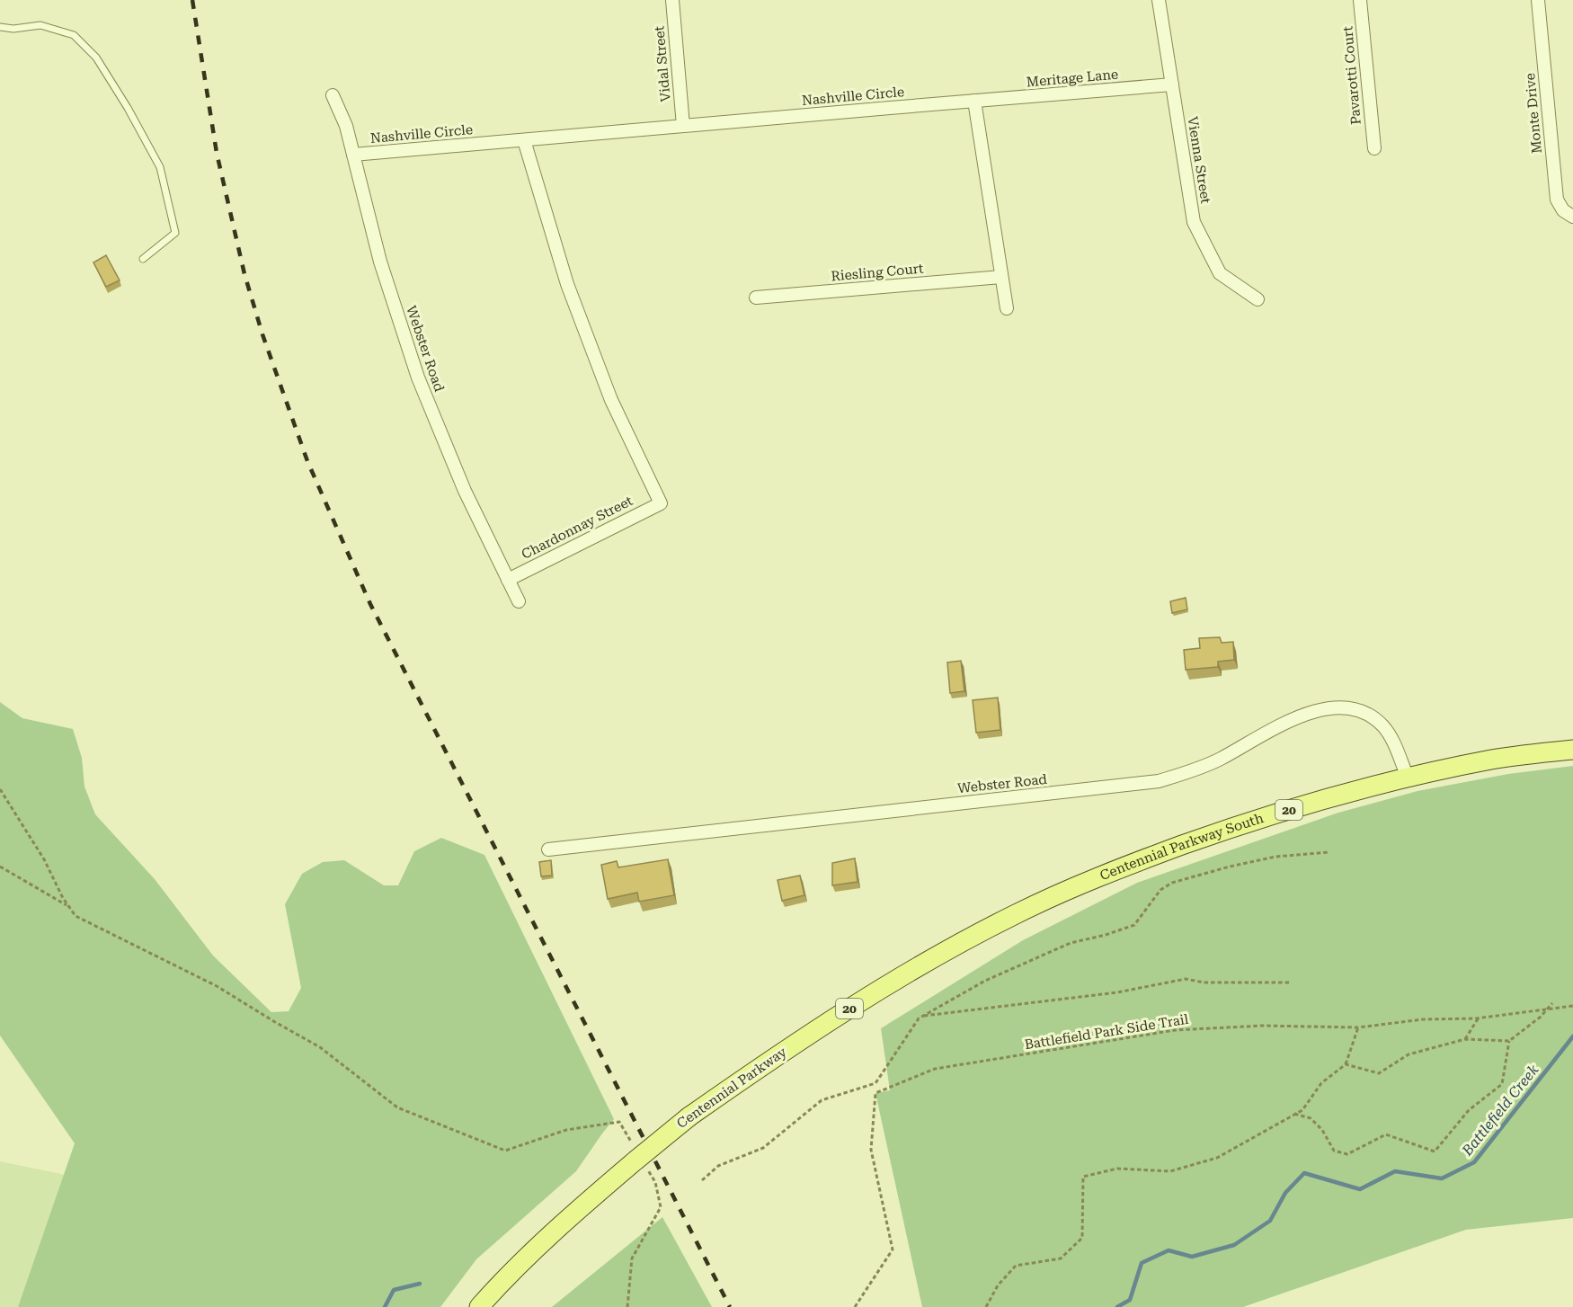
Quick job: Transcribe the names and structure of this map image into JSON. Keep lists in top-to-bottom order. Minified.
{"streets":{"main road":["20","Centennial Parkway South","Centennial Parkway"],"street":["Vidal Street","Pavarotti Court","Meritage Lane","Nashville Circle","Monte Drive","Vienna Street","Riesling Court","Webster Road","Chardonnay Street"],"path":["Battlefield Park Side Trail"]},"crossings":[["Vidal Street","Nashville Circle"],["Meritage Lane","Nashville Circle"],["Meritage Lane","Vienna Street"],["Nashville Circle","Webster Road"],["Nashville Circle","Chardonnay Street"],["Webster Road","Chardonnay Street"],["Webster Road","Centennial Parkway South"],["Centennial Parkway South","Centennial Parkway"]],"water":["Battlefield Creek"]}
